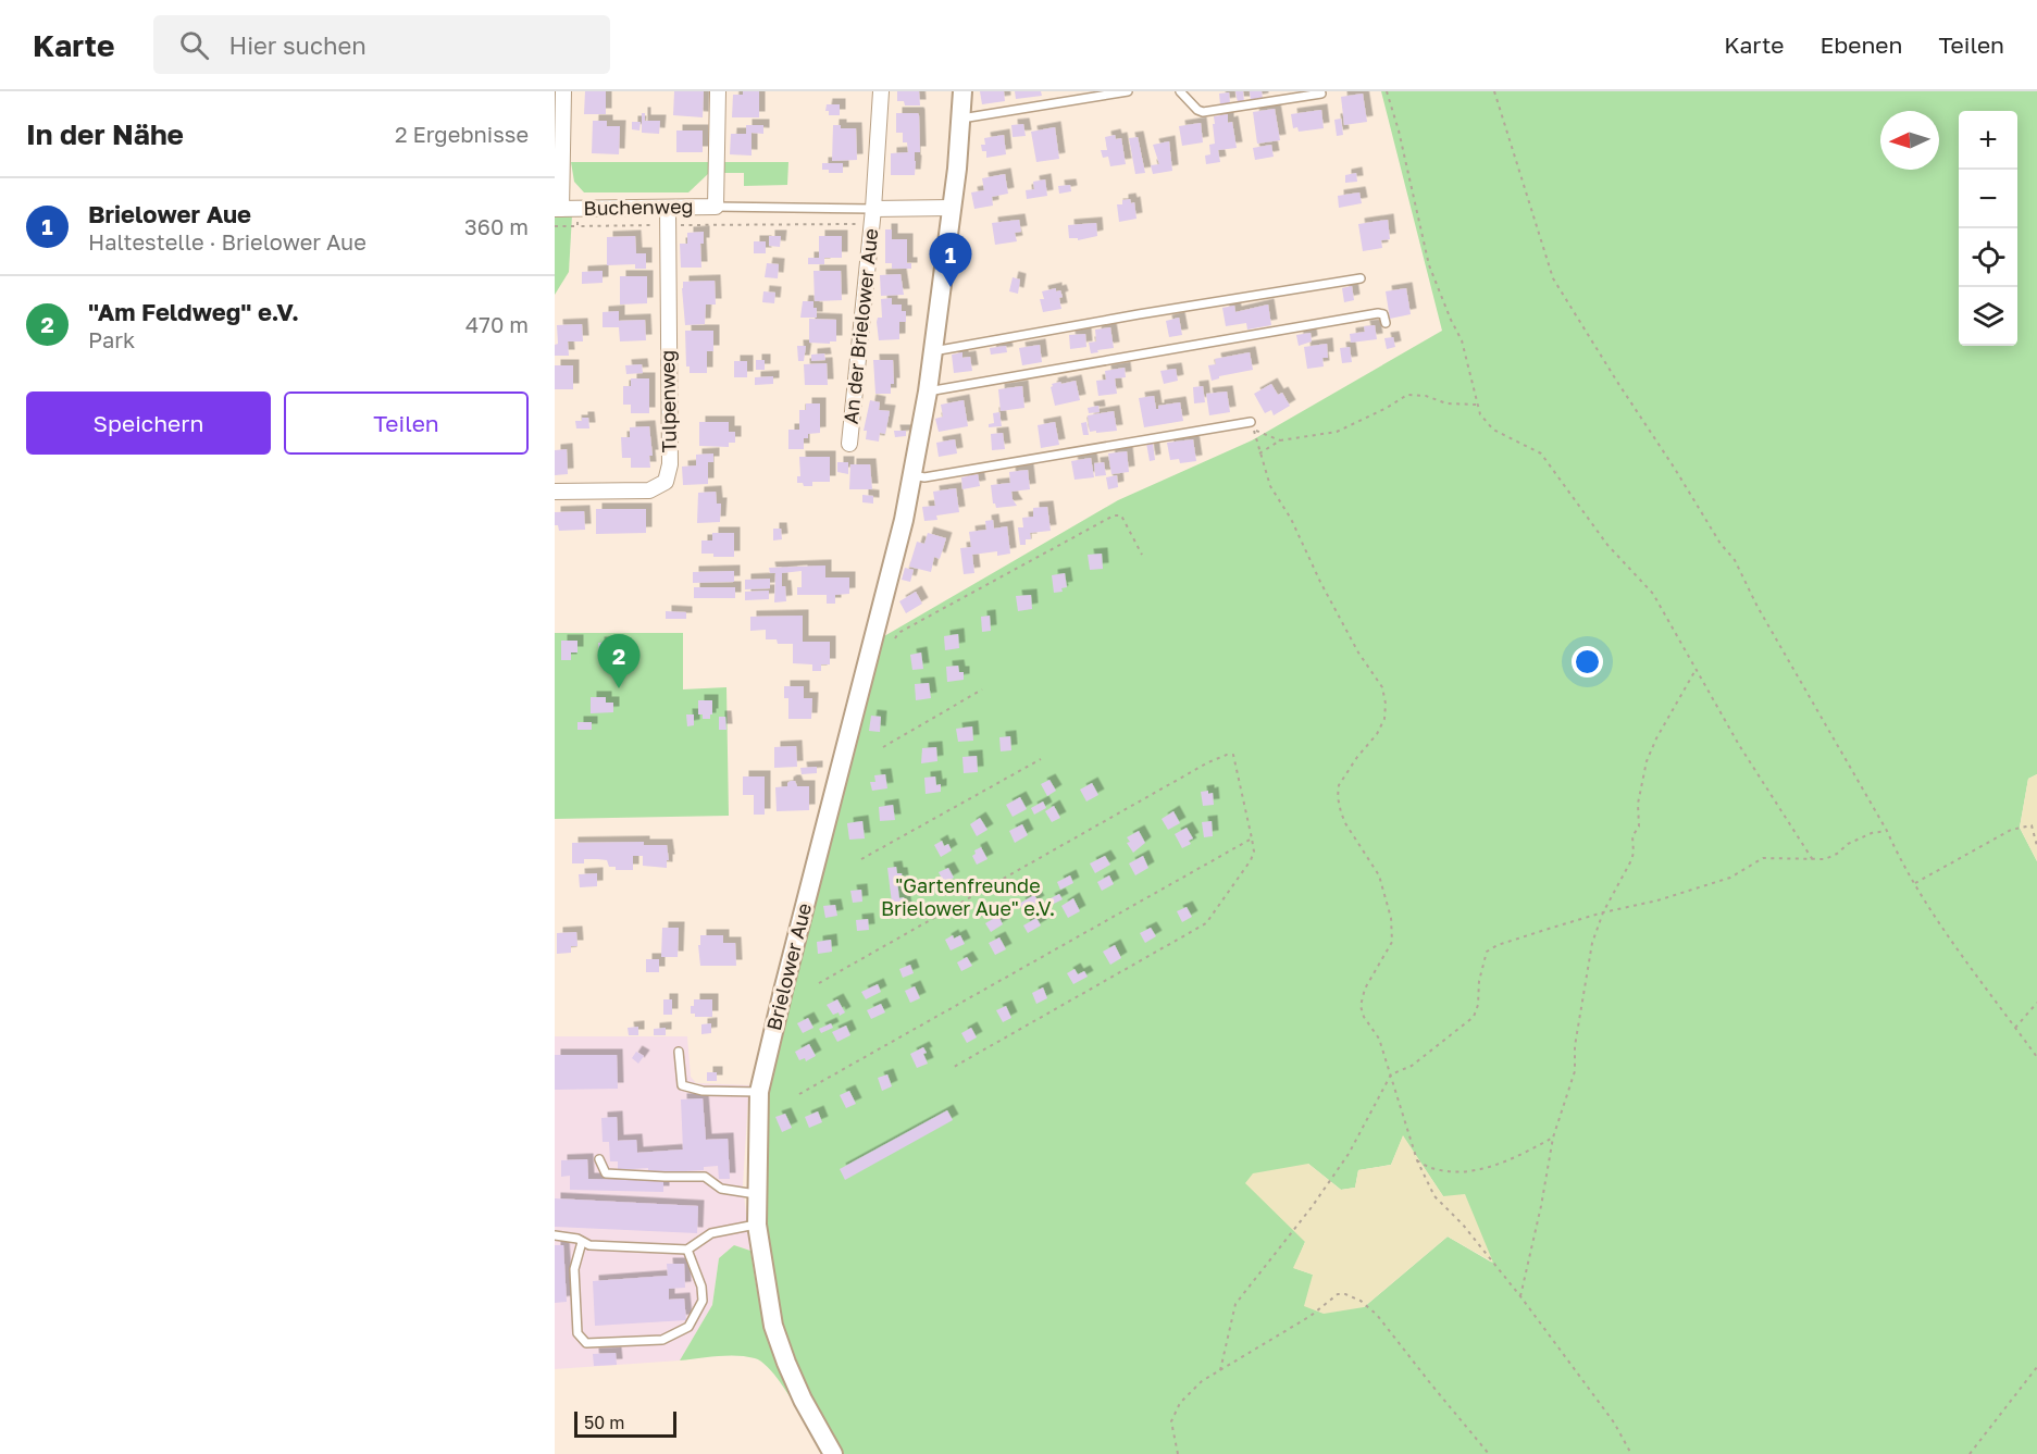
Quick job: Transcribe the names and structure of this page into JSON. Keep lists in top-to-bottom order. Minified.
{"streets":{"street":["Buchenweg","An der Brielower Aue","Tulpenweg","Brielower Aue"]},"crossings":[["Buchenweg","Tulpenweg"],["An der Brielower Aue","Brielower Aue"]],"parks":["\"Gartenfreunde Brielower Aue\" e.V."],"scale_bar":"50 m","north":"left","page":{"header":"Karte","search":"Hier suchen","nav":["Karte","Ebenen","Teilen"],"heading":["In der Nähe","2 Ergebnisse"],"map_buttons":["+","−"],"list":[{"mark":"1","name":"Brielower Aue","note":"Haltestelle · Brielower Aue","value":"360 m"},{"mark":"2","name":"\"Am Feldweg\" e.V.","note":"Park","value":"470 m"}],"pins":["1","2"],"buttons":["Speichern","Teilen"],"scale":"50 m"}}
